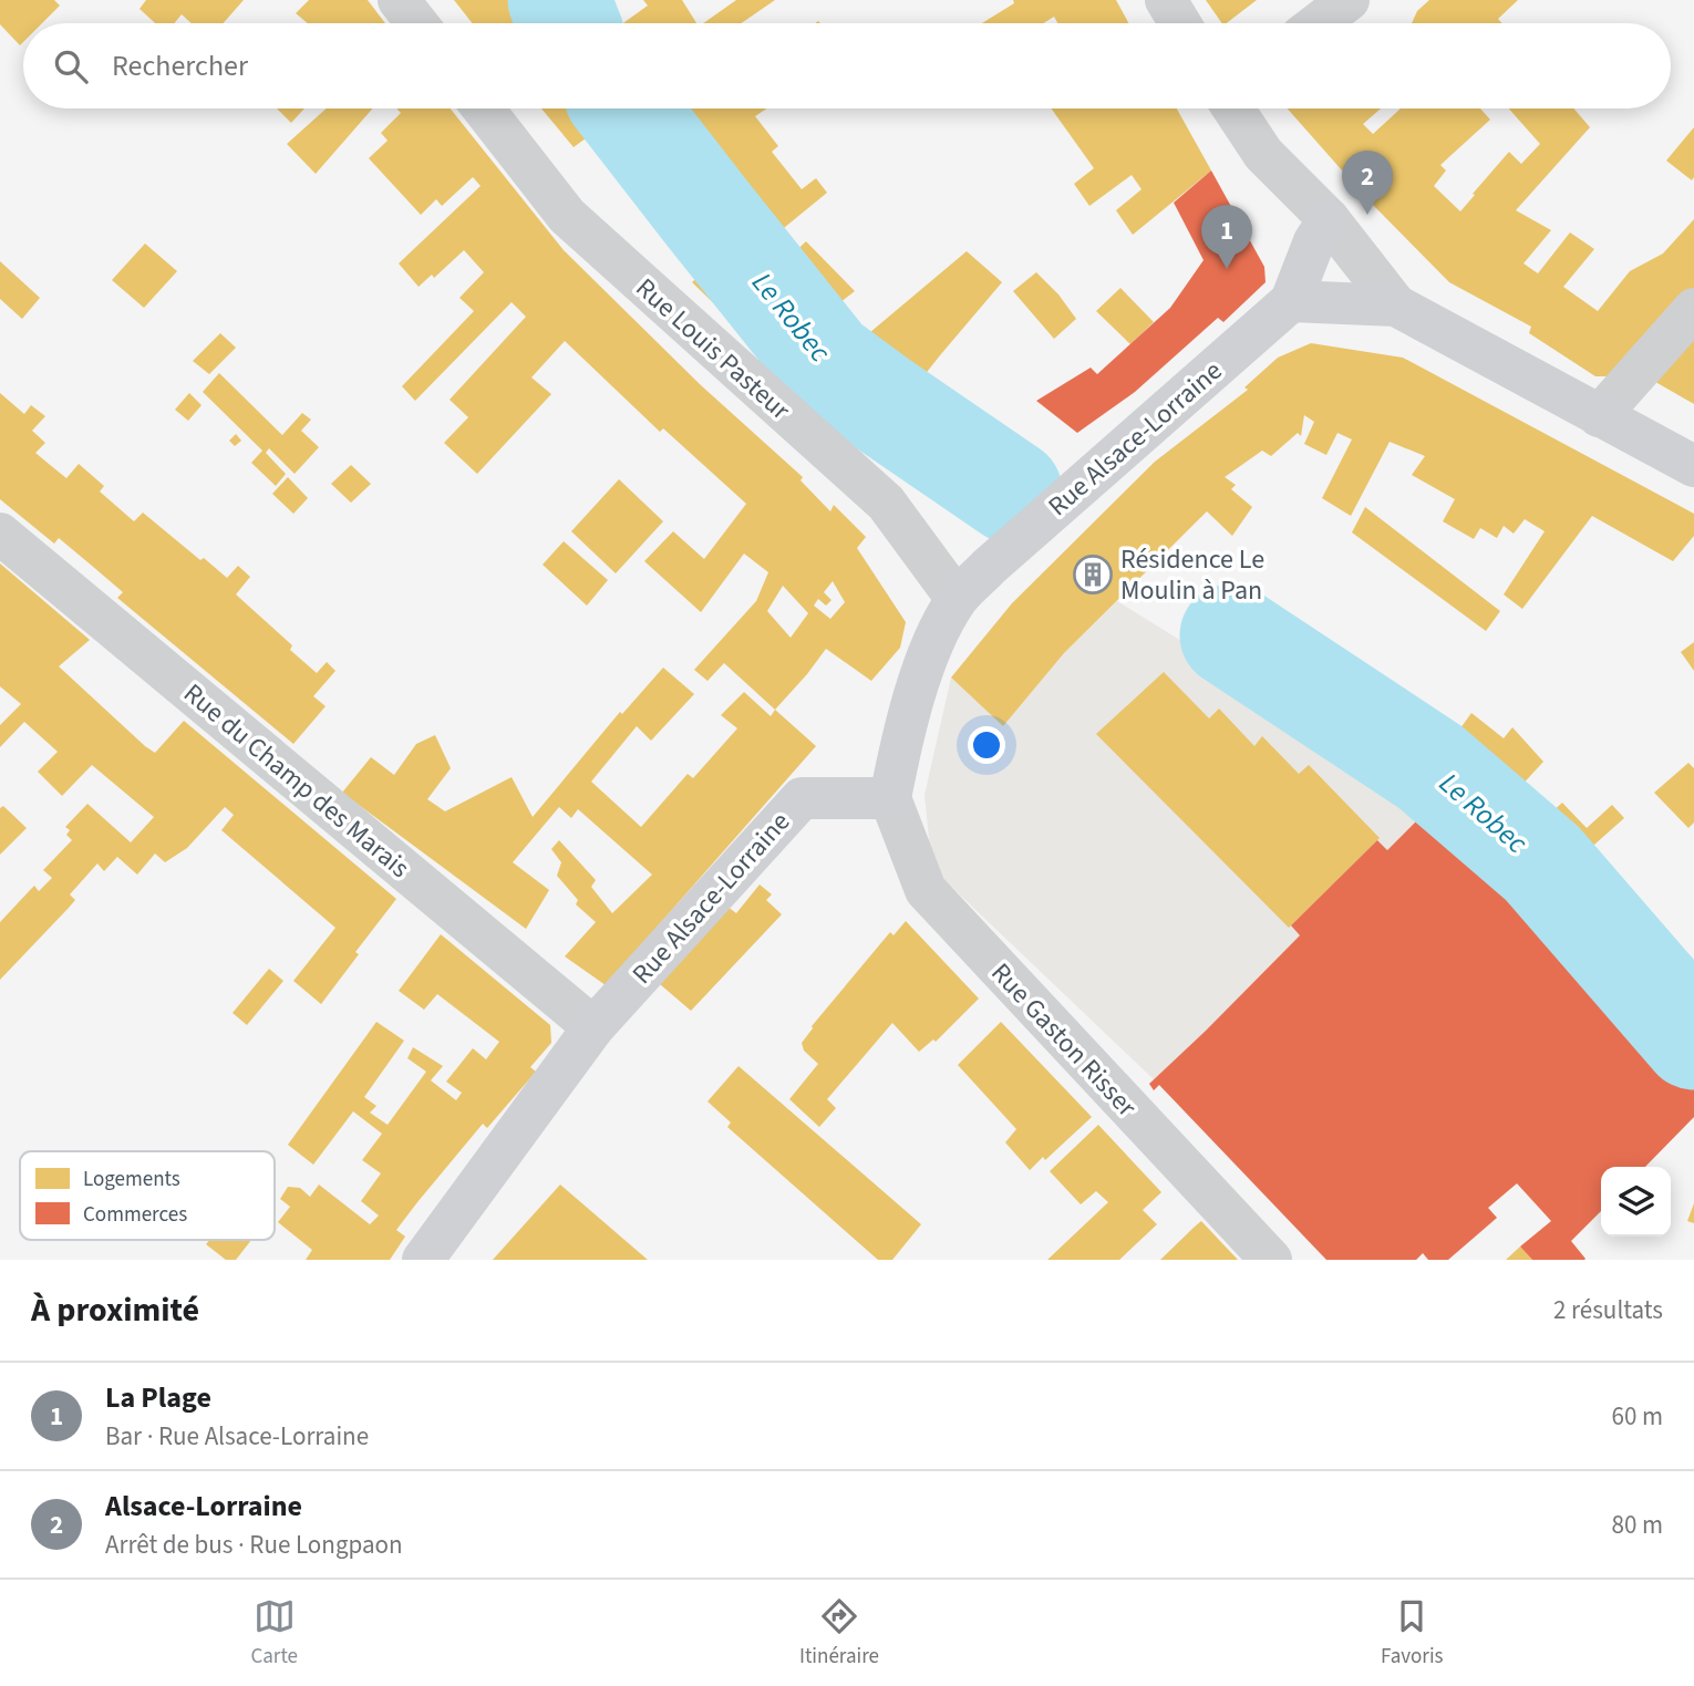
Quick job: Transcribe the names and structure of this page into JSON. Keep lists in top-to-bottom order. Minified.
{"streets":{"main road":["Rue Alsace-Lorraine"],"street":["Rue Louis Pasteur","Rue du Champ des Marais","Rue Gaston Risser"]},"crossings":[["Rue Louis Pasteur","Rue Alsace-Lorraine"],["Rue Alsace-Lorraine","Rue du Champ des Marais"],["Rue Alsace-Lorraine","Rue Gaston Risser"]],"water":["Le Robec"],"places":{"building":["Résidence Le Moulin à Pan"]},"legend":["Logements","Commerces"],"page":{"search":"Rechercher","pins":["2","1"],"heading":["À proximité","2 résultats"],"list":[{"mark":"1","name":"La Plage","note":"Bar · Rue Alsace-Lorraine","value":"60 m"},{"mark":"2","name":"Alsace-Lorraine","note":"Arrêt de bus · Rue Longpaon","value":"80 m"}],"nav":["Carte","Itinéraire","Favoris"]}}
